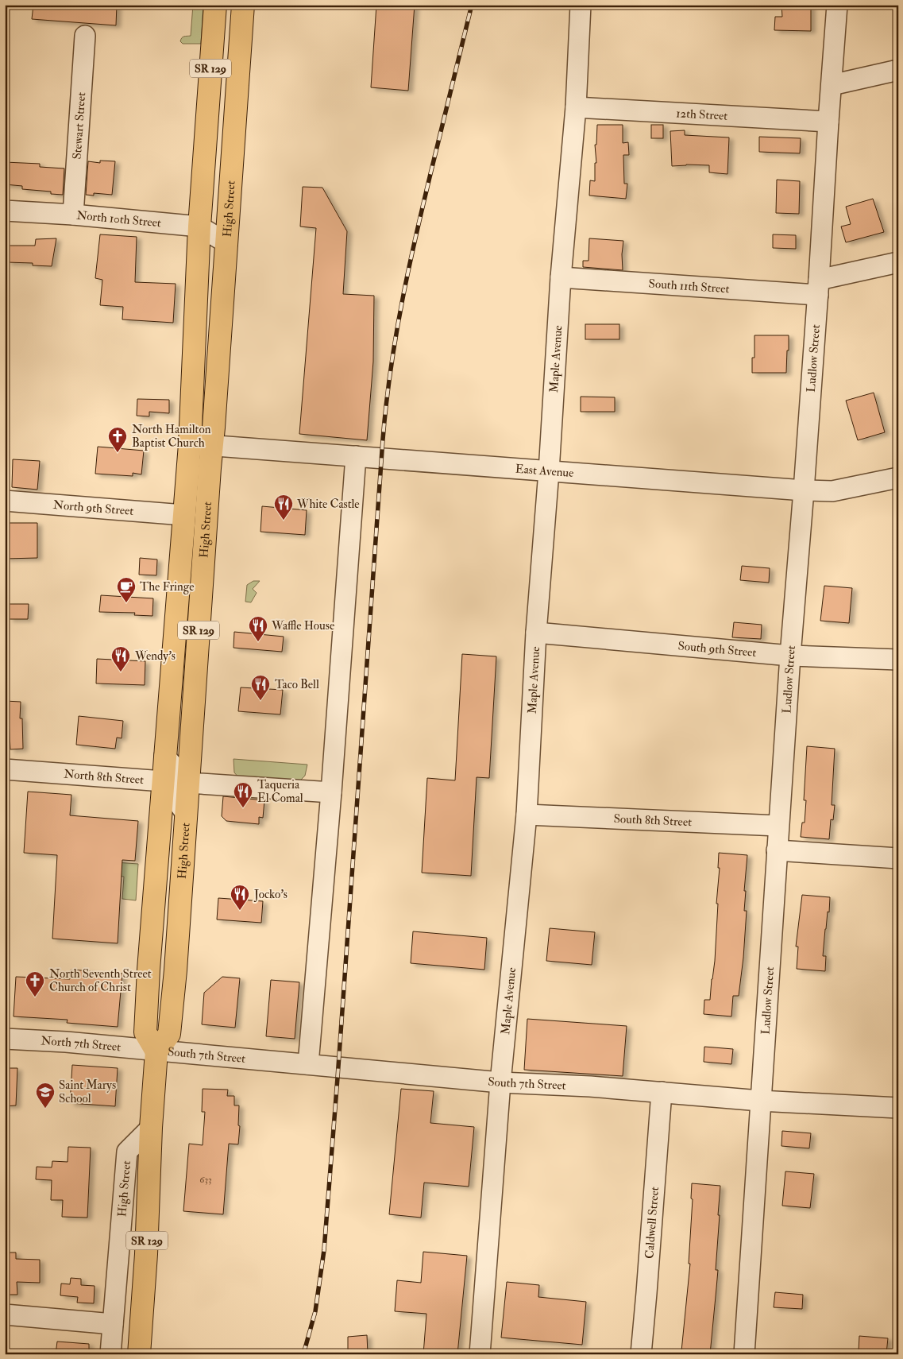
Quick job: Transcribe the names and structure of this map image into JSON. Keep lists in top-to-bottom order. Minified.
{"streets":{"highway":["SR 129","High Street"],"street":["12th Street","Stewart Street","North 10th Street","South 11th Street","Maple Avenue","Ludlow Street","East Avenue","North 9th Street","South 9th Street","North 8th Street","South 8th Street","North 7th Street","South 7th Street","Caldwell Street"]},"crossings":[["12th Street","Maple Avenue"],["12th Street","Ludlow Street"],["Stewart Street","North 10th Street"],["High Street","North 10th Street"],["High Street","East Avenue"],["High Street","North 9th Street"],["High Street","North 8th Street"],["High Street","North 7th Street"],["High Street","South 7th Street"],["South 11th Street","Maple Avenue"],["South 11th Street","Ludlow Street"],["Maple Avenue","East Avenue"],["Maple Avenue","South 9th Street"],["Maple Avenue","South 8th Street"],["Maple Avenue","South 7th Street"],["Ludlow Street","East Avenue"],["Ludlow Street","South 9th Street"],["Ludlow Street","South 8th Street"],["Ludlow Street","South 7th Street"],["North 7th Street","South 7th Street"],["South 7th Street","Caldwell Street"]],"places":{"church":["North Hamilton Baptist Church","North Seventh Street Church of Christ"],"restaurant":["White Castle","Waffle House","Wendy's","Taco Bell","Taqueria El Comal","Jocko's"],"cafe":["The Fringe"],"school or university":["Saint Marys School"]},"house_numbers":["633"]}
